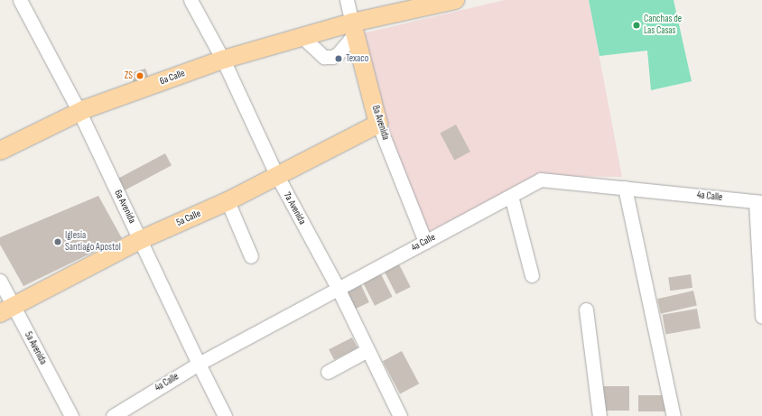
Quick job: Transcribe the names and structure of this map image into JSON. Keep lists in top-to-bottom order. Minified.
{"streets":{"main road":["6a Calle","8a Avenida","5a Calle"],"street":["4a Calle","6a Avenida","7a Avenida","5a Avenida"]},"crossings":[["6a Calle","8a Avenida"],["6a Calle","6a Avenida"],["6a Calle","7a Avenida"],["8a Avenida","4a Calle"],["8a Avenida","5a Calle"],["4a Calle","6a Avenida"],["4a Calle","7a Avenida"],["6a Avenida","5a Calle"],["7a Avenida","5a Calle"],["5a Calle","5a Avenida"]],"places":["Canchas de Las Casas","Texaco","ZS","Iglesia Santiago Apostol"]}
